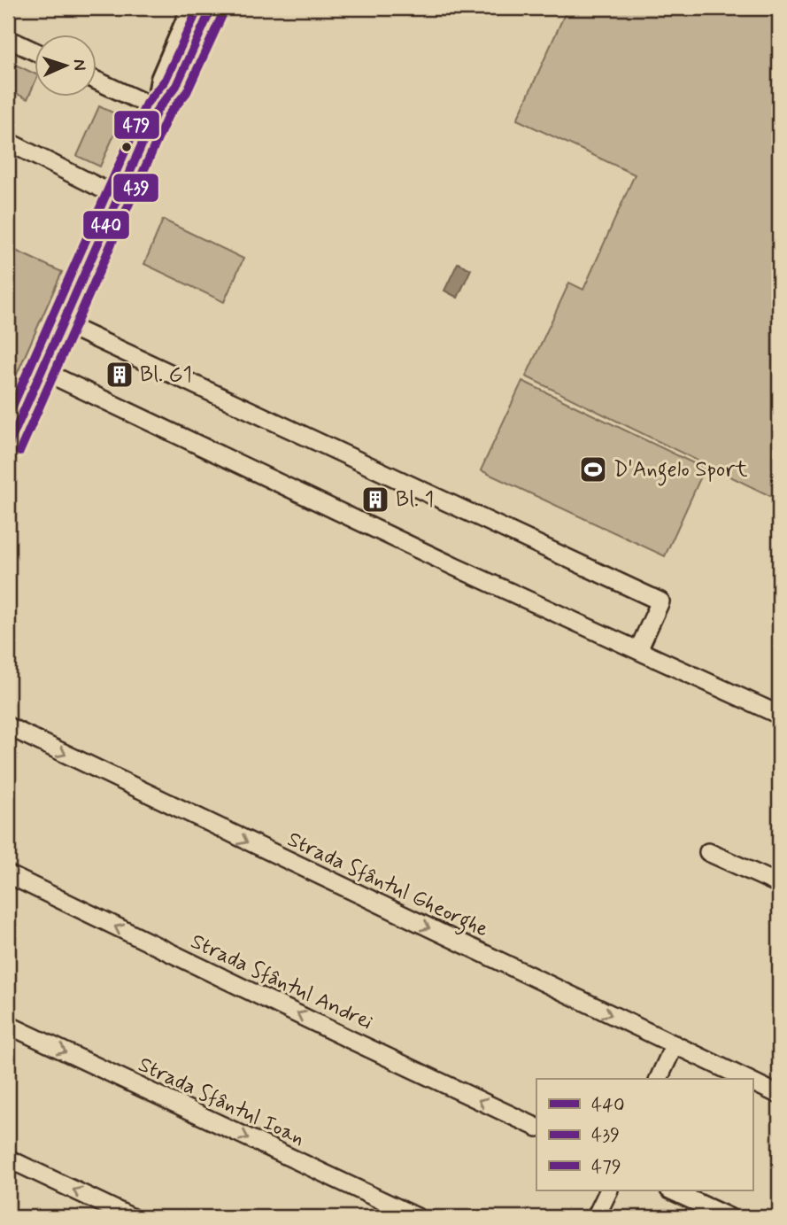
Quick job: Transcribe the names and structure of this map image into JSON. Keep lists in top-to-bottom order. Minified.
{"streets":{"street":["Strada Sfântul Gheorghe","Strada Sfântul Andrei","Strada Sfântul Ioan"]},"one_way":["Strada Sfântul Gheorghe","Strada Sfântul Andrei"],"places":{"building":["Bl. G1","Bl. 1"],"sports":["D'Angelo Sport"]},"lines":["transit line 440","transit line 479","transit line 439"],"legend":["440","439","479"],"north":"right"}
